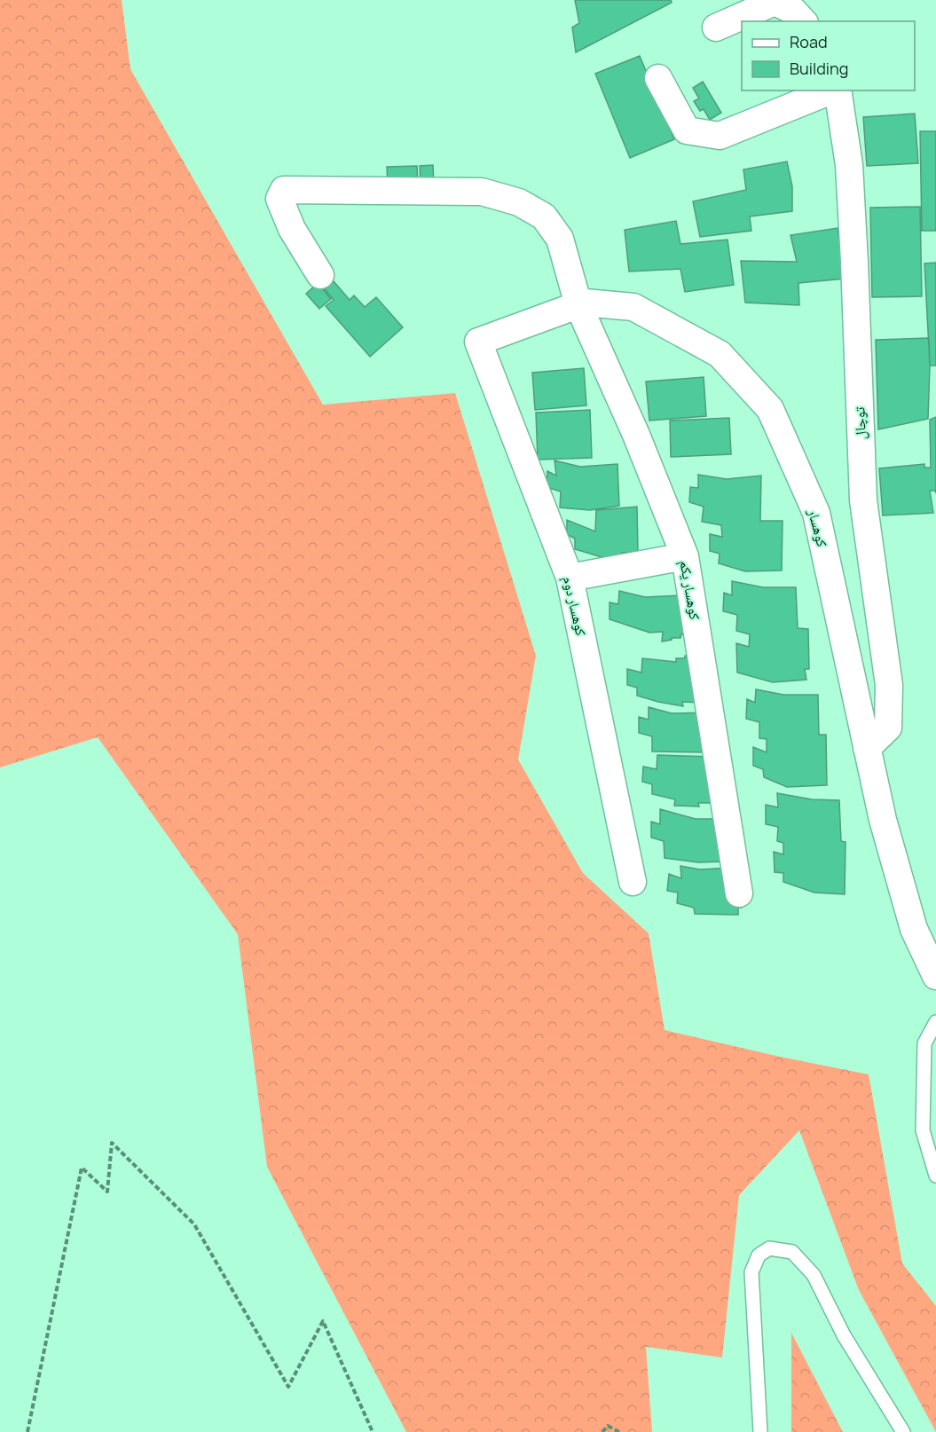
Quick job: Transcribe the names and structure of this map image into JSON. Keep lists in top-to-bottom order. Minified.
{"streets":{"street":["توچال","کوهسار","کوهسار یکم","کوهسار دوم"]},"crossings":[["توچال","کوهسار"],["کوهسار","کوهسار یکم"],["کوهسار","کوهسار دوم"]],"legend":["Road","Building"]}
